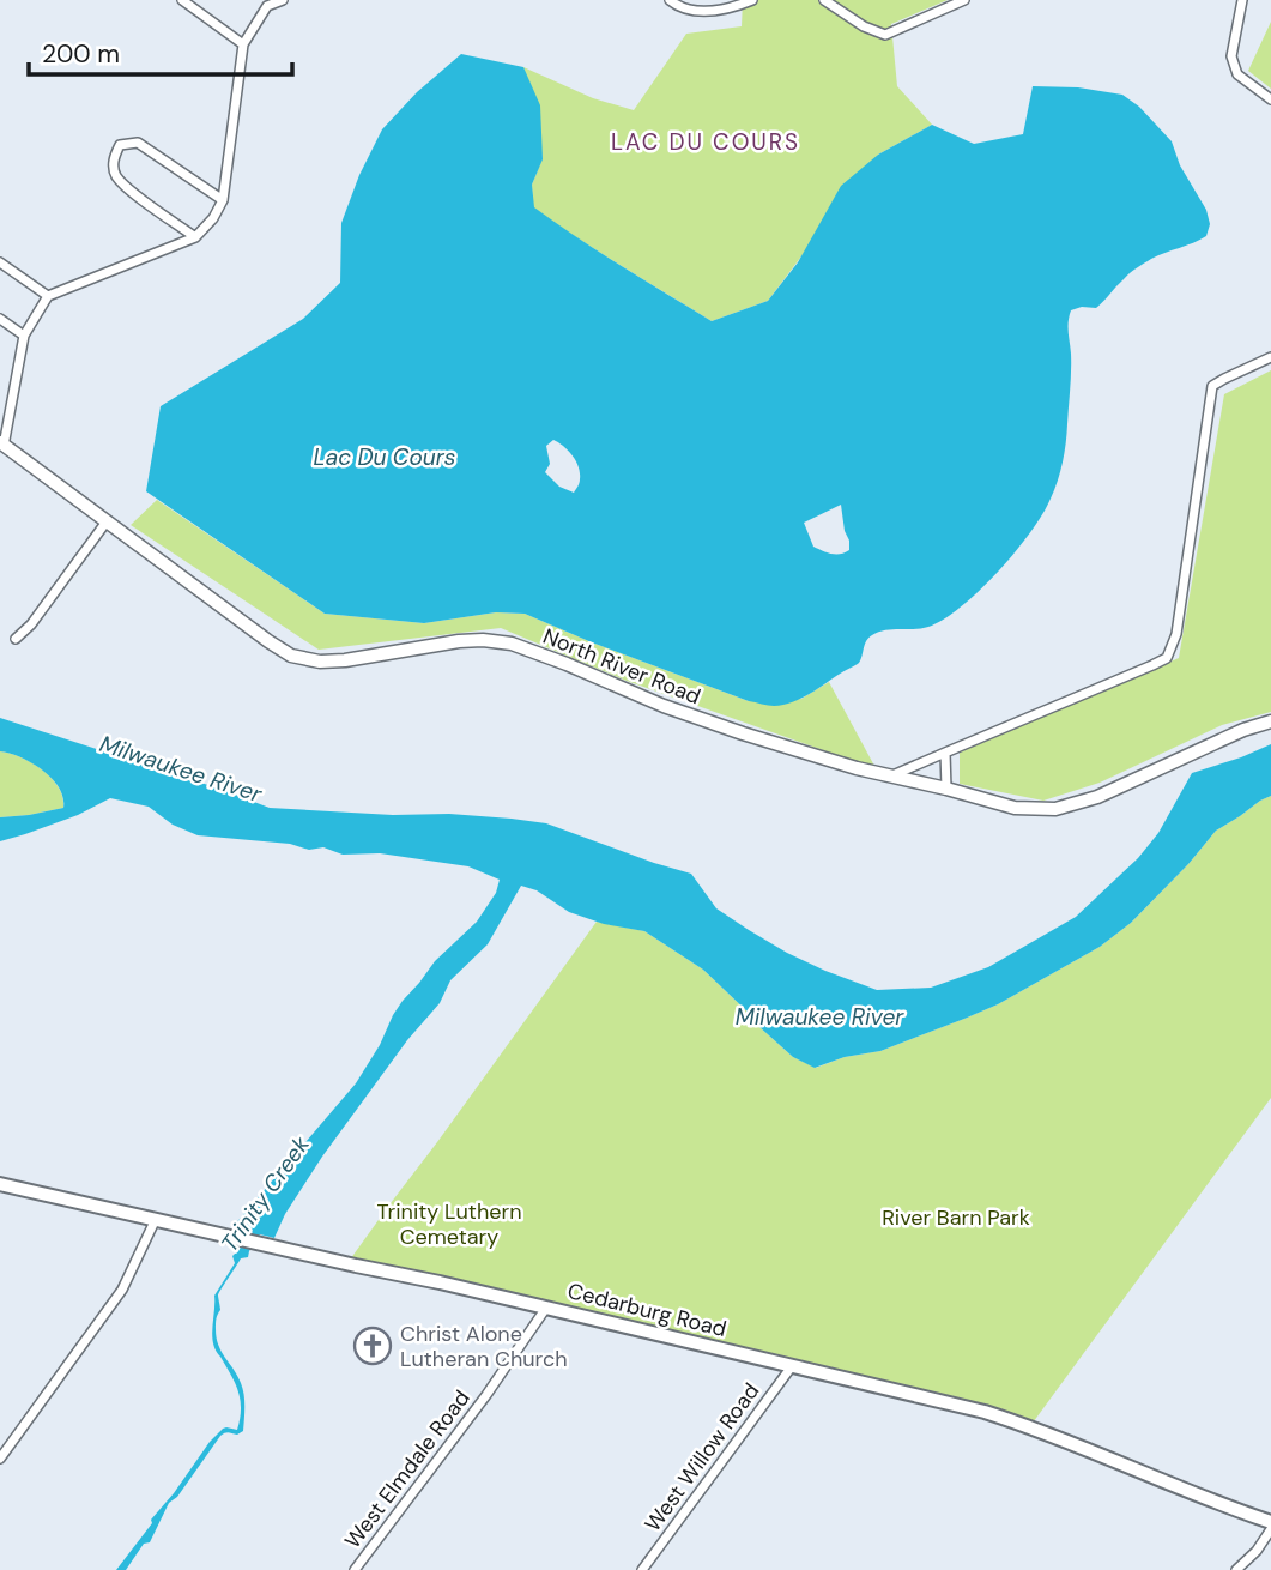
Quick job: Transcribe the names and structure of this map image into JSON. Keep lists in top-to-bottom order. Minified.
{"streets":{"main road":["Cedarburg Road"],"street":["North River Road","West Willow Road","West Elmdale Road"]},"crossings":[["Cedarburg Road","West Willow Road"],["Cedarburg Road","West Elmdale Road"]],"districts":["LAC DU COURS"],"water":["Lac Du Cours","Milwaukee River","Trinity Creek"],"parks":["Trinity Luthern Cemetary","River Barn Park"],"places":{"church":["Christ Alone Lutheran Church"]},"scale_bar":"200 m"}
